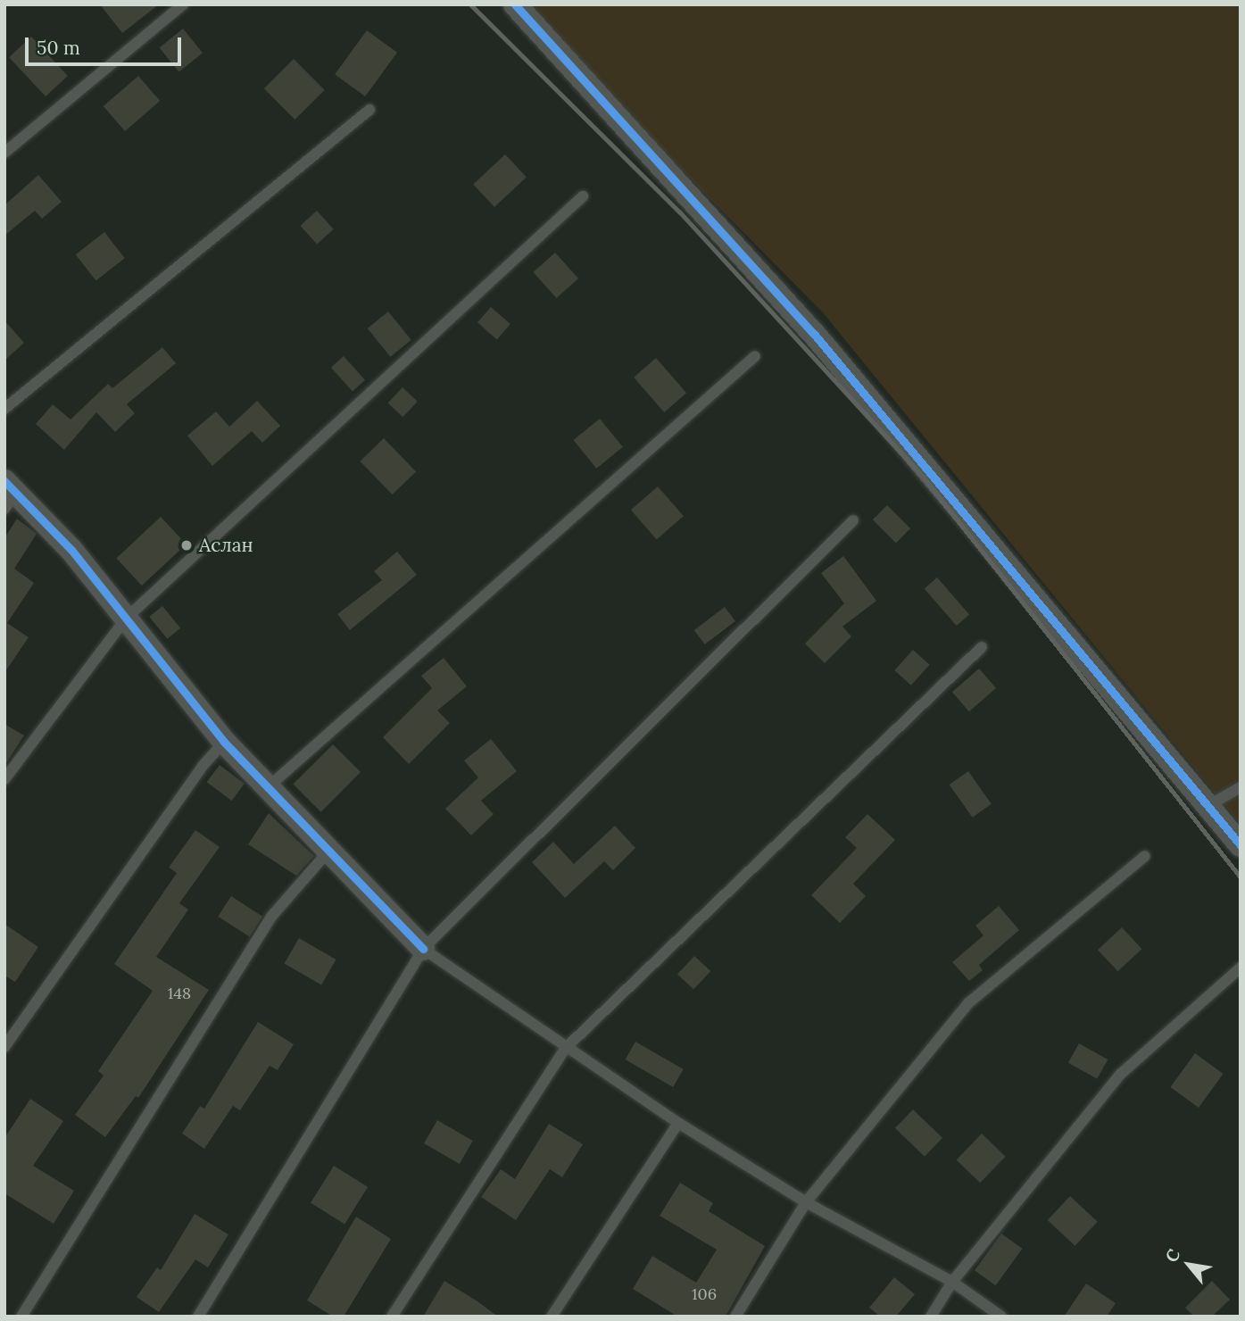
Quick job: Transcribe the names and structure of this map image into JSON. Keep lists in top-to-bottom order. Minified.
{"places":["Аслан"],"house_numbers":["148","106"],"scale_bar":"50 m","north":"top left"}
